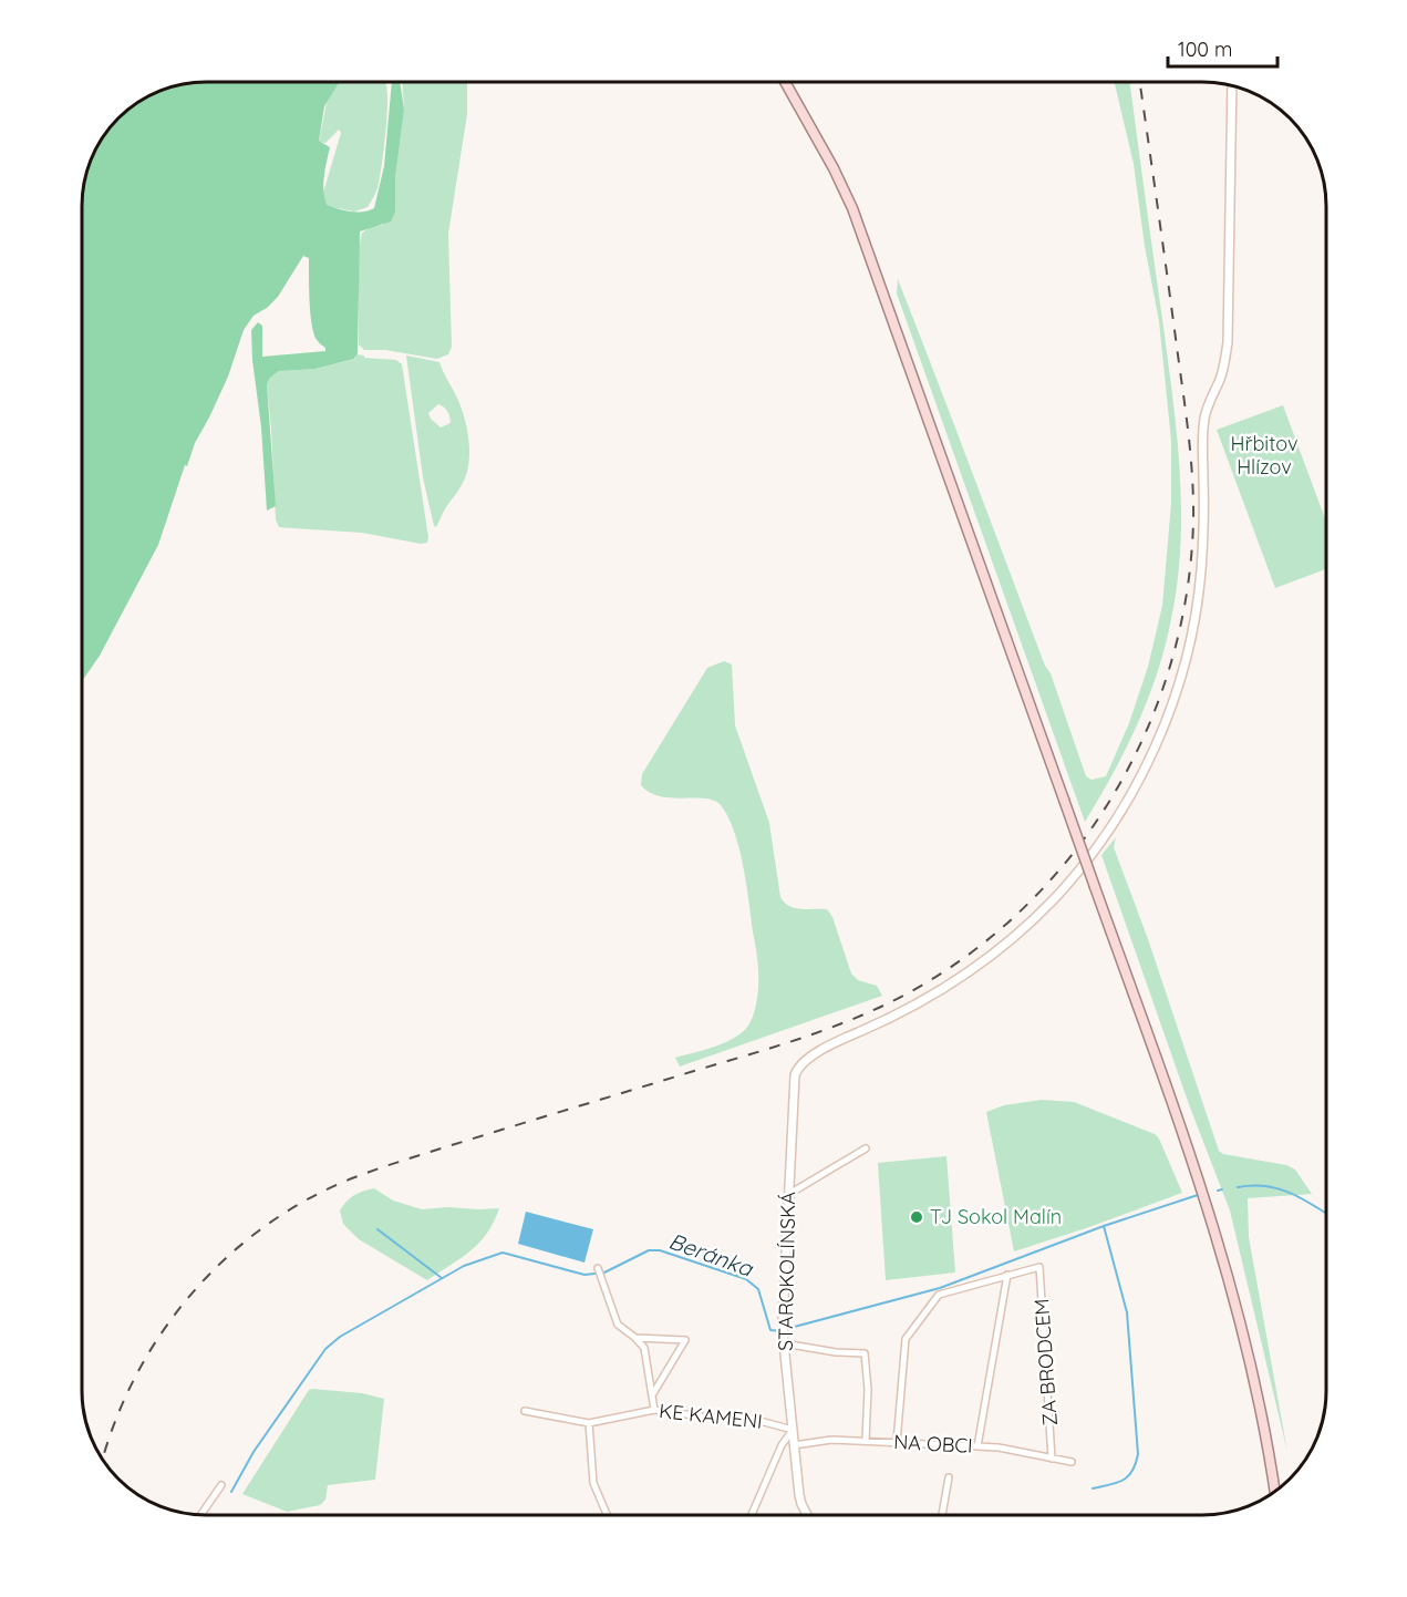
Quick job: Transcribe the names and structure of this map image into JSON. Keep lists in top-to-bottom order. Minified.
{"streets":{"street":["STAROKOLÍNSKÁ","ZA BRODCEM","KE KAMENI","NA OBCI"]},"crossings":[["STAROKOLÍNSKÁ","KE KAMENI"],["STAROKOLÍNSKÁ","NA OBCI"],["ZA BRODCEM","NA OBCI"]],"water":["Beránka"],"parks":["Hřbitov Hlízov"],"places":["TJ Sokol Malín"],"scale_bar":"100 m"}
